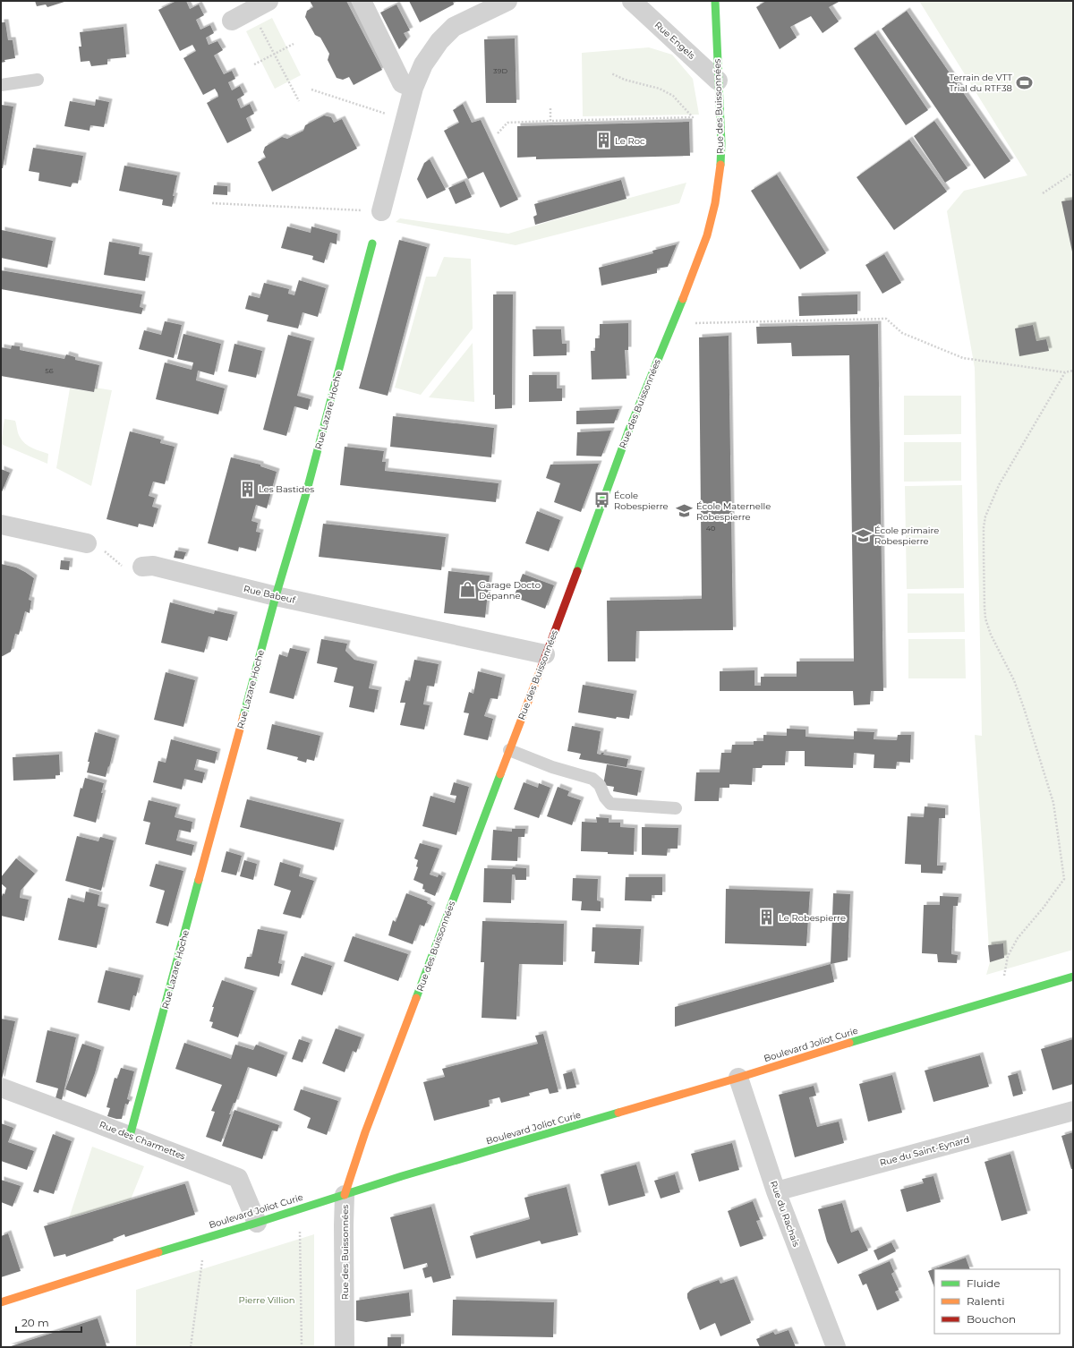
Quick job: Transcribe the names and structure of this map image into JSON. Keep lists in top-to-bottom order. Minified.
{"streets":{"street":["Rue Engels","Rue des Buissonnées","Rue Lazare Hoche","Rue Babeuf","Boulevard Joliot Curie","Rue des Charmettes","Rue du Saint-Eynard","Rue du Rachais"]},"crossings":[["Rue Engels","Rue des Buissonnées"],["Rue des Buissonnées","Rue Babeuf"],["Rue des Buissonnées","Boulevard Joliot Curie"],["Rue Lazare Hoche","Rue Babeuf"],["Rue Lazare Hoche","Rue des Charmettes"],["Boulevard Joliot Curie","Rue des Charmettes"],["Boulevard Joliot Curie","Rue du Rachais"],["Rue du Saint-Eynard","Rue du Rachais"]],"parks":["Pierre Villion"],"places":{"sports":["Terrain de VTT Trial du RTF38"],"building":["Le Roc","Les Bastides","Le Robespierre"],"bus stop":["École Robespierre"],"school or university":["École Maternelle Robespierre","École primaire Robespierre"],"shop":["Garage Docto Dépanne"]},"house_numbers":["39D","56","40"],"legend":["Fluide","Ralenti","Bouchon"],"scale_bar":"20 m"}
